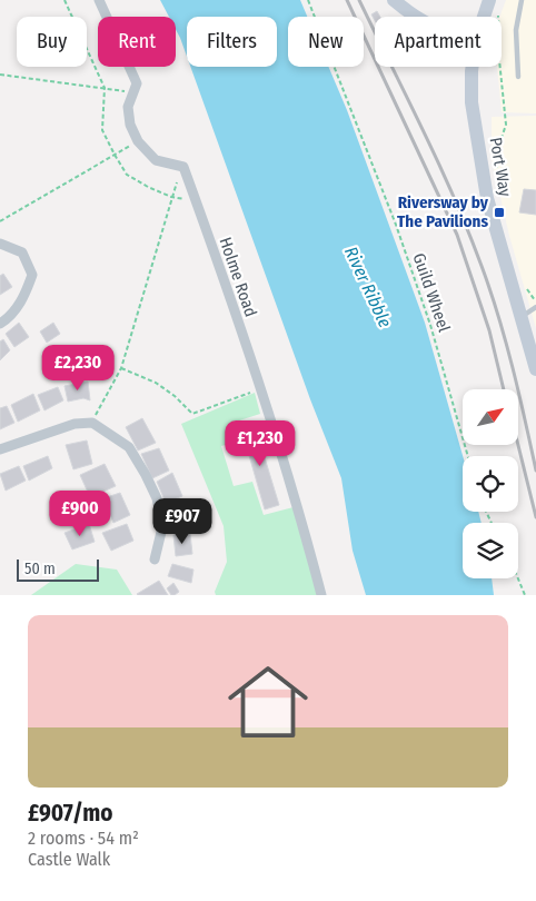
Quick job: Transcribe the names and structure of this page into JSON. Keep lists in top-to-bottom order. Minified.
{"streets":{"street":["Port Way","Holme Road"],"path":["Guild Wheel"]},"water":["River Ribble"],"places":{"transit":["Riversway by The Pavilions"]},"scale_bar":"50 m","north":"top right","page":{"chip":["Buy","Rent","Filters","New","Apartment"],"price":["£2,230","£1,230","£900","£907"],"scale":"50 m","list":[{"name":"£907/mo","note":"2 rooms · 54 m² · Castle Walk"}]}}
